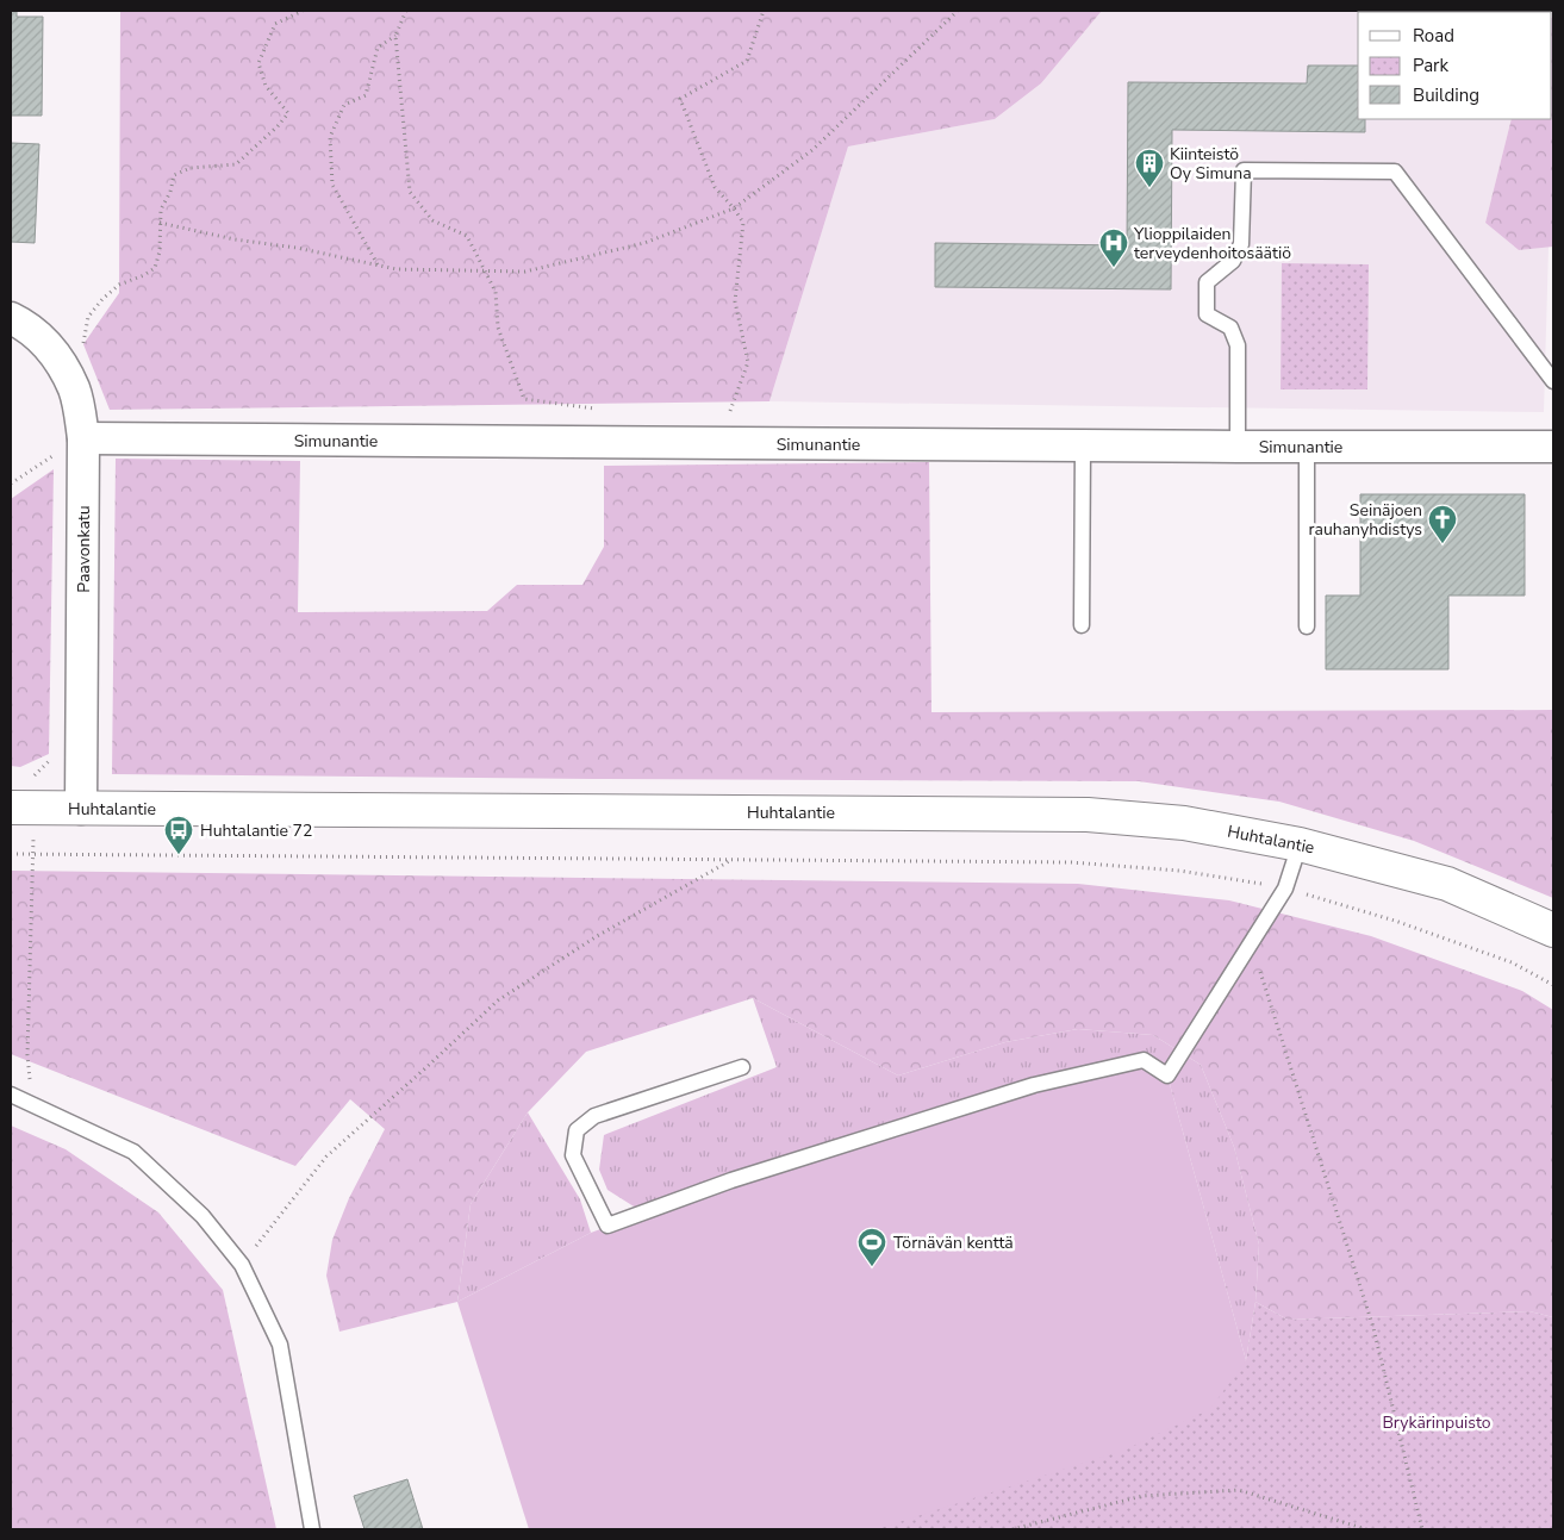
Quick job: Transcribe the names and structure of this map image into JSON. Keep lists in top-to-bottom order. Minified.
{"streets":{"main road":["Huhtalantie"],"street":["Simunantie","Paavonkatu"]},"crossings":[["Simunantie","Paavonkatu"],["Paavonkatu","Huhtalantie"]],"parks":["Brykärinpuisto"],"places":{"building":["Kiinteistö Oy Simuna"],"hospital":["Ylioppilaiden terveydenhoitosäätiö"],"church":["Seinäjoen rauhanyhdistys"],"bus stop":["Huhtalantie 72"],"sports":["Törnävän kenttä"]},"legend":["Road","Park","Building"]}
